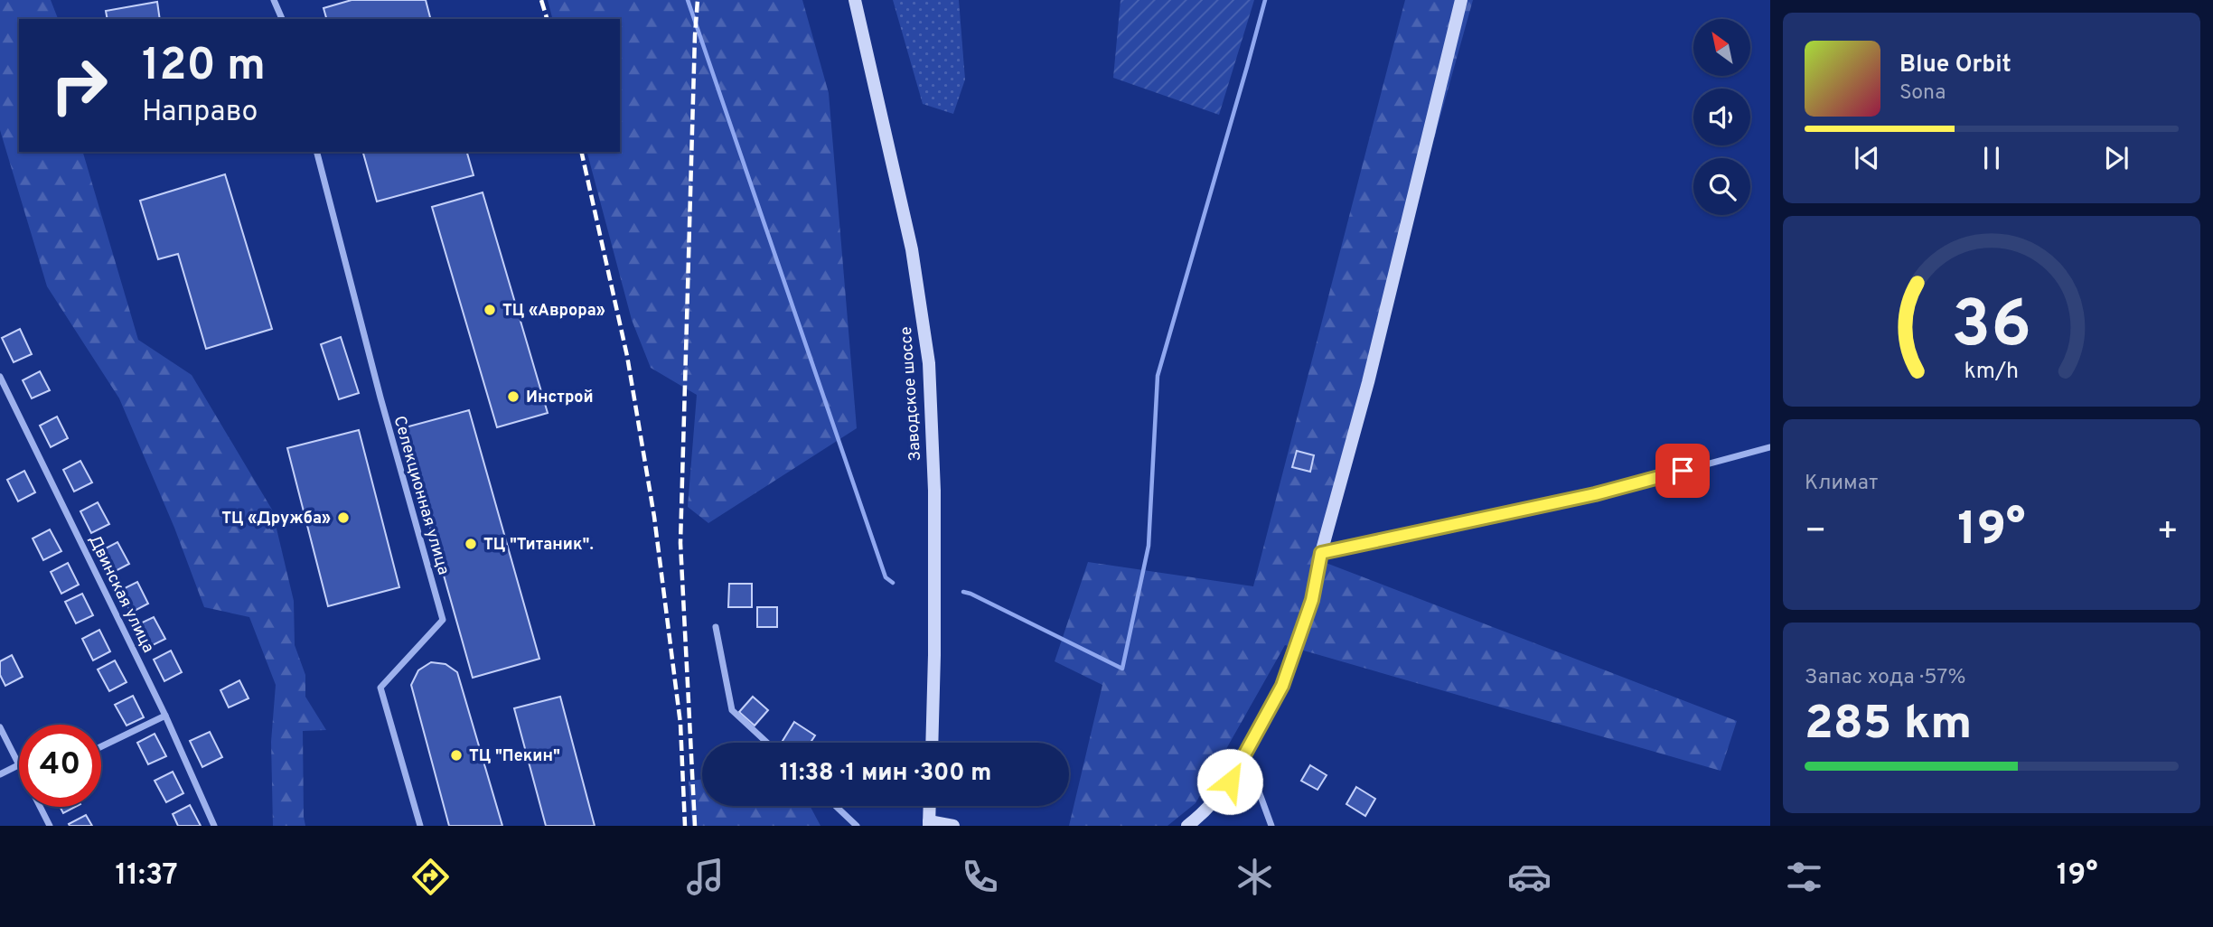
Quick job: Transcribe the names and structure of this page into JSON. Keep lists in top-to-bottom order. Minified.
{"streets":{"street":["Заводское шоссе","Селекционная улица","Двинская улица"]},"places":["ТЦ «Аврора»","Инстрой","ТЦ «Дружба»","ТЦ \"Титаник\".","ТЦ \"Пекин\""],"north":"top left","page":{"turn":["120 m","Направо"],"song":["Blue Orbit","Sona"],"tile":["Климат",["Запас хода · 57%","285 km"]],"heat":["−","19°","+"],"limit":"40","trip":"11:38 · 1 мин · 300 m","tabs":["11:37","19°"],"gauge":["36","km/h"]}}
